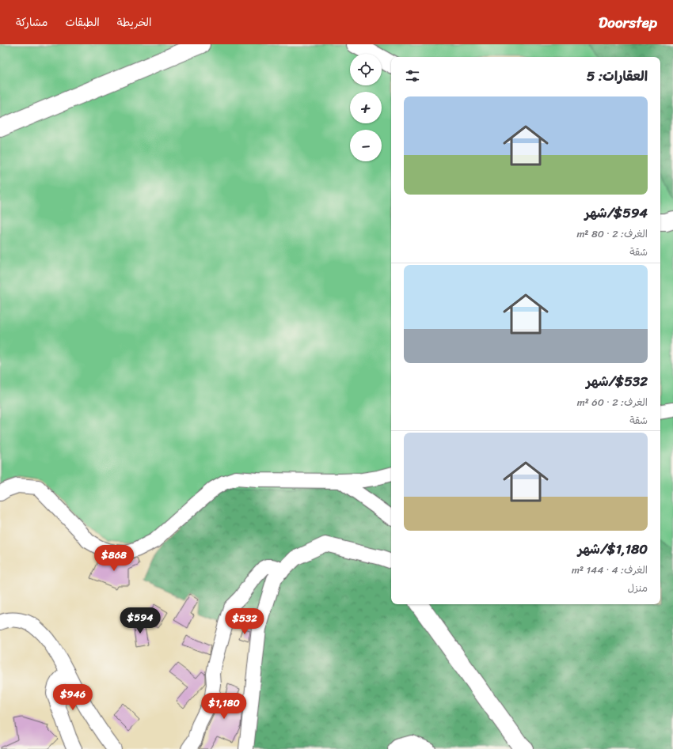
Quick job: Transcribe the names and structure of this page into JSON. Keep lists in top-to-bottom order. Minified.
{"page":{"header":"Doorstep","nav":["الخريطة","الطبقات","مشاركة"],"map_buttons":["+","−"],"heading":"العقارات: 5","list":[{"name":"$594/شهر","note":"الغرف: 2 · 80 m² · شقة"},{"name":"$532/شهر","note":"الغرف: 2 · 60 m² · شقة"},{"name":"$1,180/شهر","note":"الغرف: 4 · 144 m² · منزل"}],"price":["$868","$594","$532","$946","$1,180"]}}
